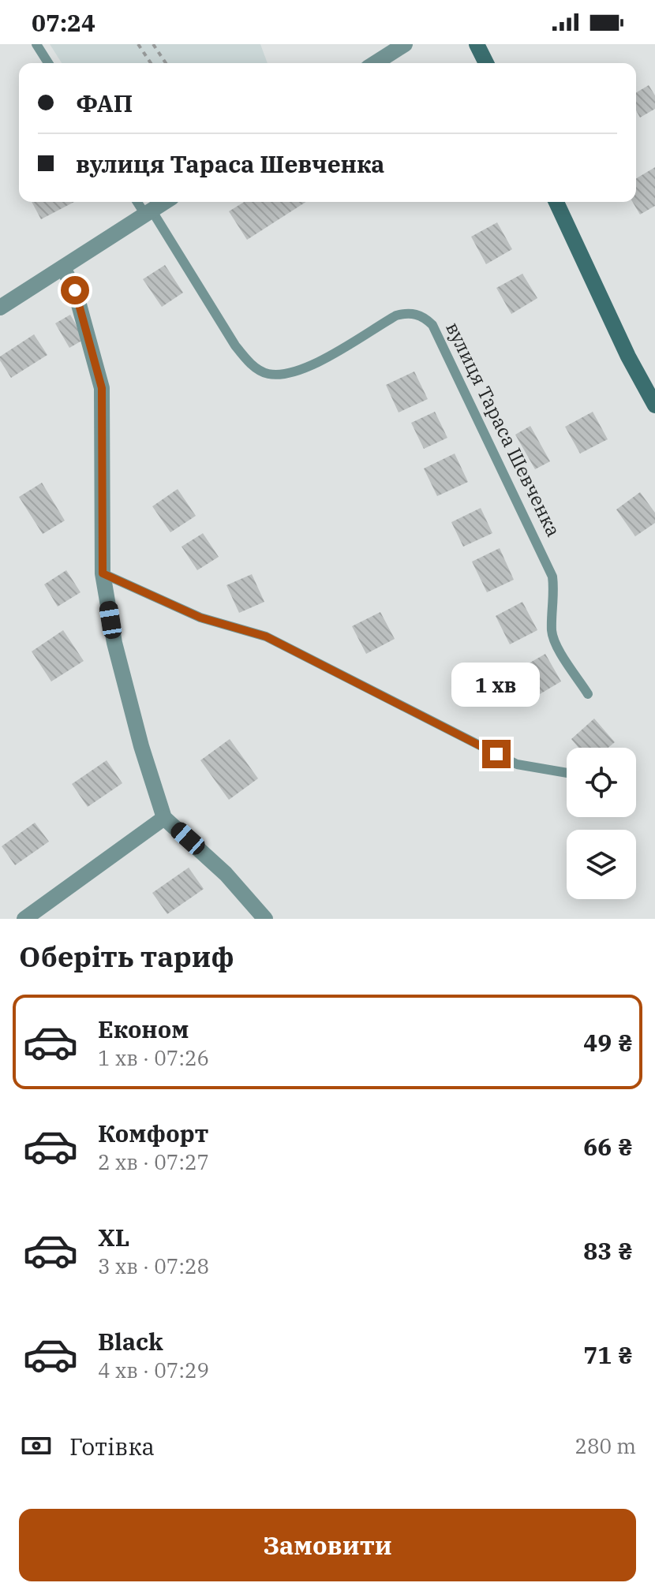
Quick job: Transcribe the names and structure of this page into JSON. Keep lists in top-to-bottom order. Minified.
{"streets":{"lane":["вулиця Тараса Шевченка"]},"page":{"status":"07:24","banner":["ФАП","вулиця Тараса Шевченка"],"bubble":"1 хв","heading":"Оберіть тариф","list":[{"name":"Економ","note":"1 хв · 07:26","value":"49 ₴"},{"name":"Комфорт","note":"2 хв · 07:27","value":"66 ₴"},{"name":"XL","note":"3 хв · 07:28","value":"83 ₴"},{"name":"Black","note":"4 хв · 07:29","value":"71 ₴"}],"pay":["Готівка","280 m"],"buttons":"Замовити"}}
